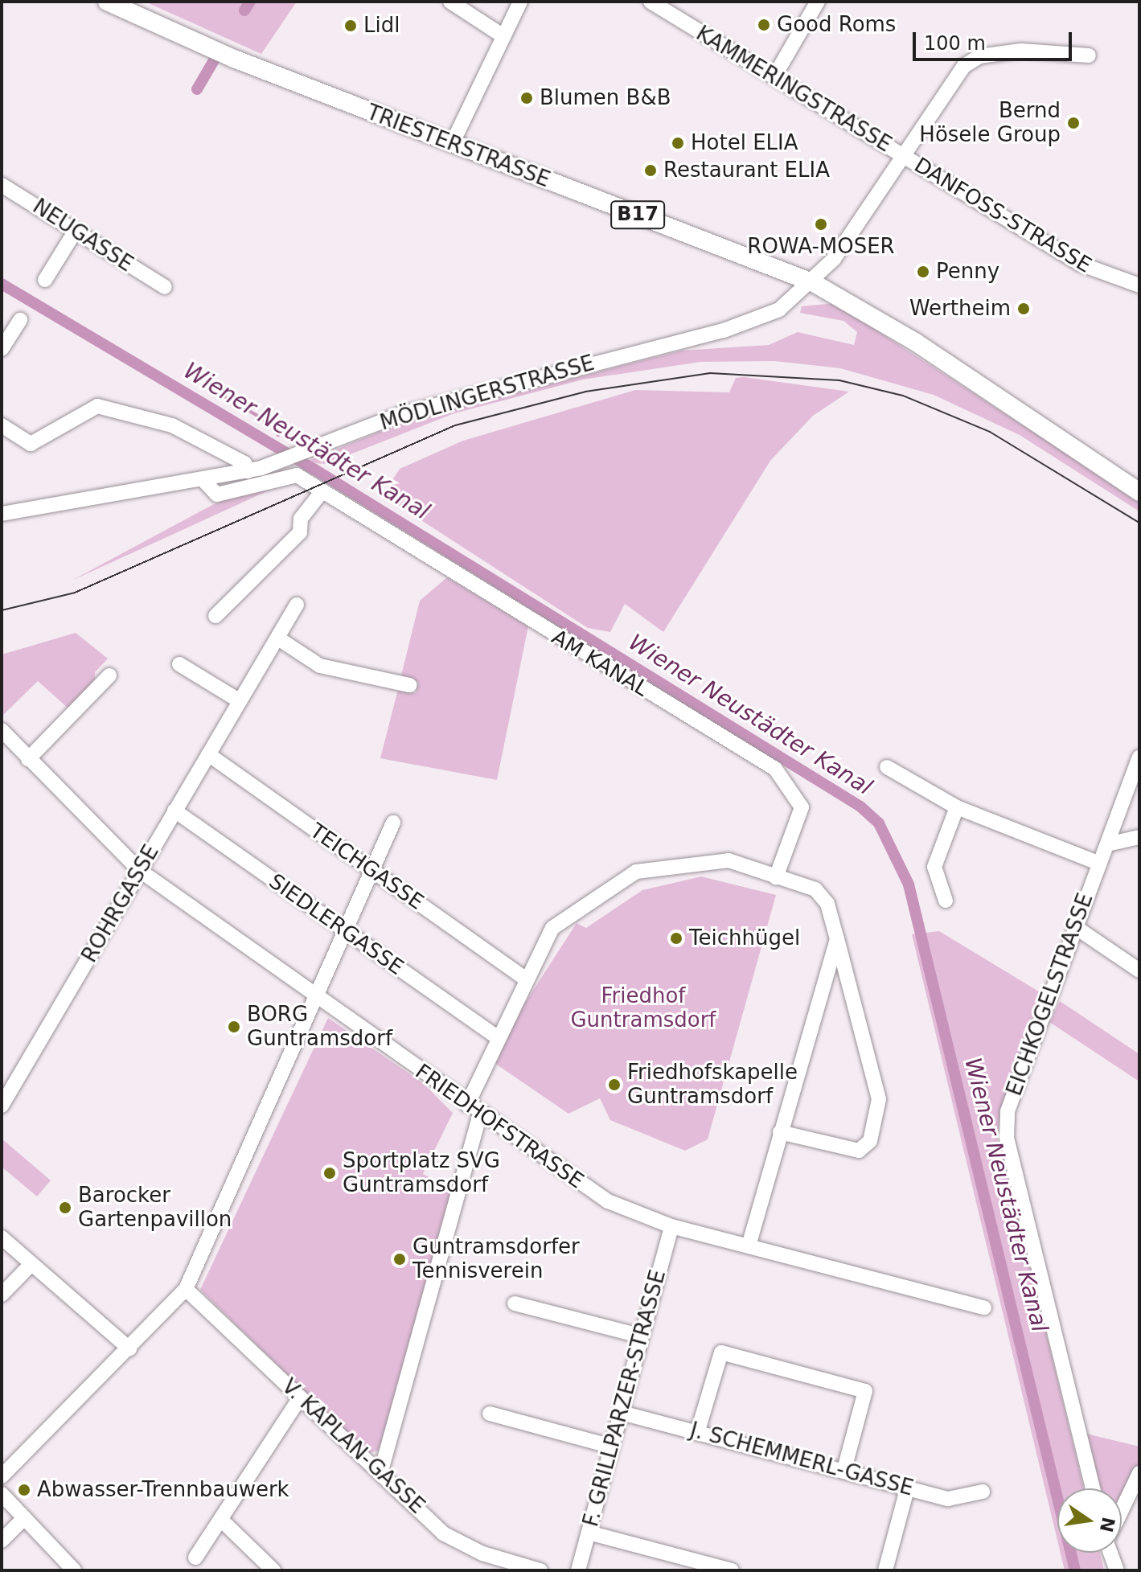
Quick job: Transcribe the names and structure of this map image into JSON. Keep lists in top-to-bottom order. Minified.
{"streets":{"main road":["TRIESTERSTRASSE","B17"],"street":["KAMMERINGSTRASSE","DANFOSS-STRASSE","NEUGASSE","MÖDLINGERSTRASSE","AM KANAL","TEICHGASSE","ROHRGASSE","SIEDLERGASSE","EICHKOGELSTRASSE","FRIEDHOFSTRASSE","F. GRILLPARZER-STRASSE","V. KAPLAN-GASSE","J. SCHEMMERL-GASSE"]},"crossings":[["KAMMERINGSTRASSE","TRIESTERSTRASSE"],["KAMMERINGSTRASSE","B17"],["KAMMERINGSTRASSE","DANFOSS-STRASSE"],["KAMMERINGSTRASSE","MÖDLINGERSTRASSE"],["TRIESTERSTRASSE","B17"],["TRIESTERSTRASSE","MÖDLINGERSTRASSE"],["B17","MÖDLINGERSTRASSE"],["MÖDLINGERSTRASSE","AM KANAL"],["TEICHGASSE","ROHRGASSE"],["ROHRGASSE","SIEDLERGASSE"],["ROHRGASSE","FRIEDHOFSTRASSE"],["FRIEDHOFSTRASSE","F. GRILLPARZER-STRASSE"],["F. GRILLPARZER-STRASSE","J. SCHEMMERL-GASSE"]],"water":["Wiener Neustädter Kanal"],"parks":["Friedhof Guntramsdorf"],"places":["Good Roms","Lidl","Blumen B&B","Bernd Hösele Group","Hotel ELIA","Restaurant ELIA","ROWA-MOSER","Penny","Wertheim","Teichhügel","BORG Guntramsdorf","Friedhofskapelle Guntramsdorf","Sportplatz SVG Guntramsdorf","Barocker Gartenpavillon","Guntramsdorfer Tennisverein","Abwasser-Trennbauwerk"],"scale_bar":"100 m","north":"right"}
